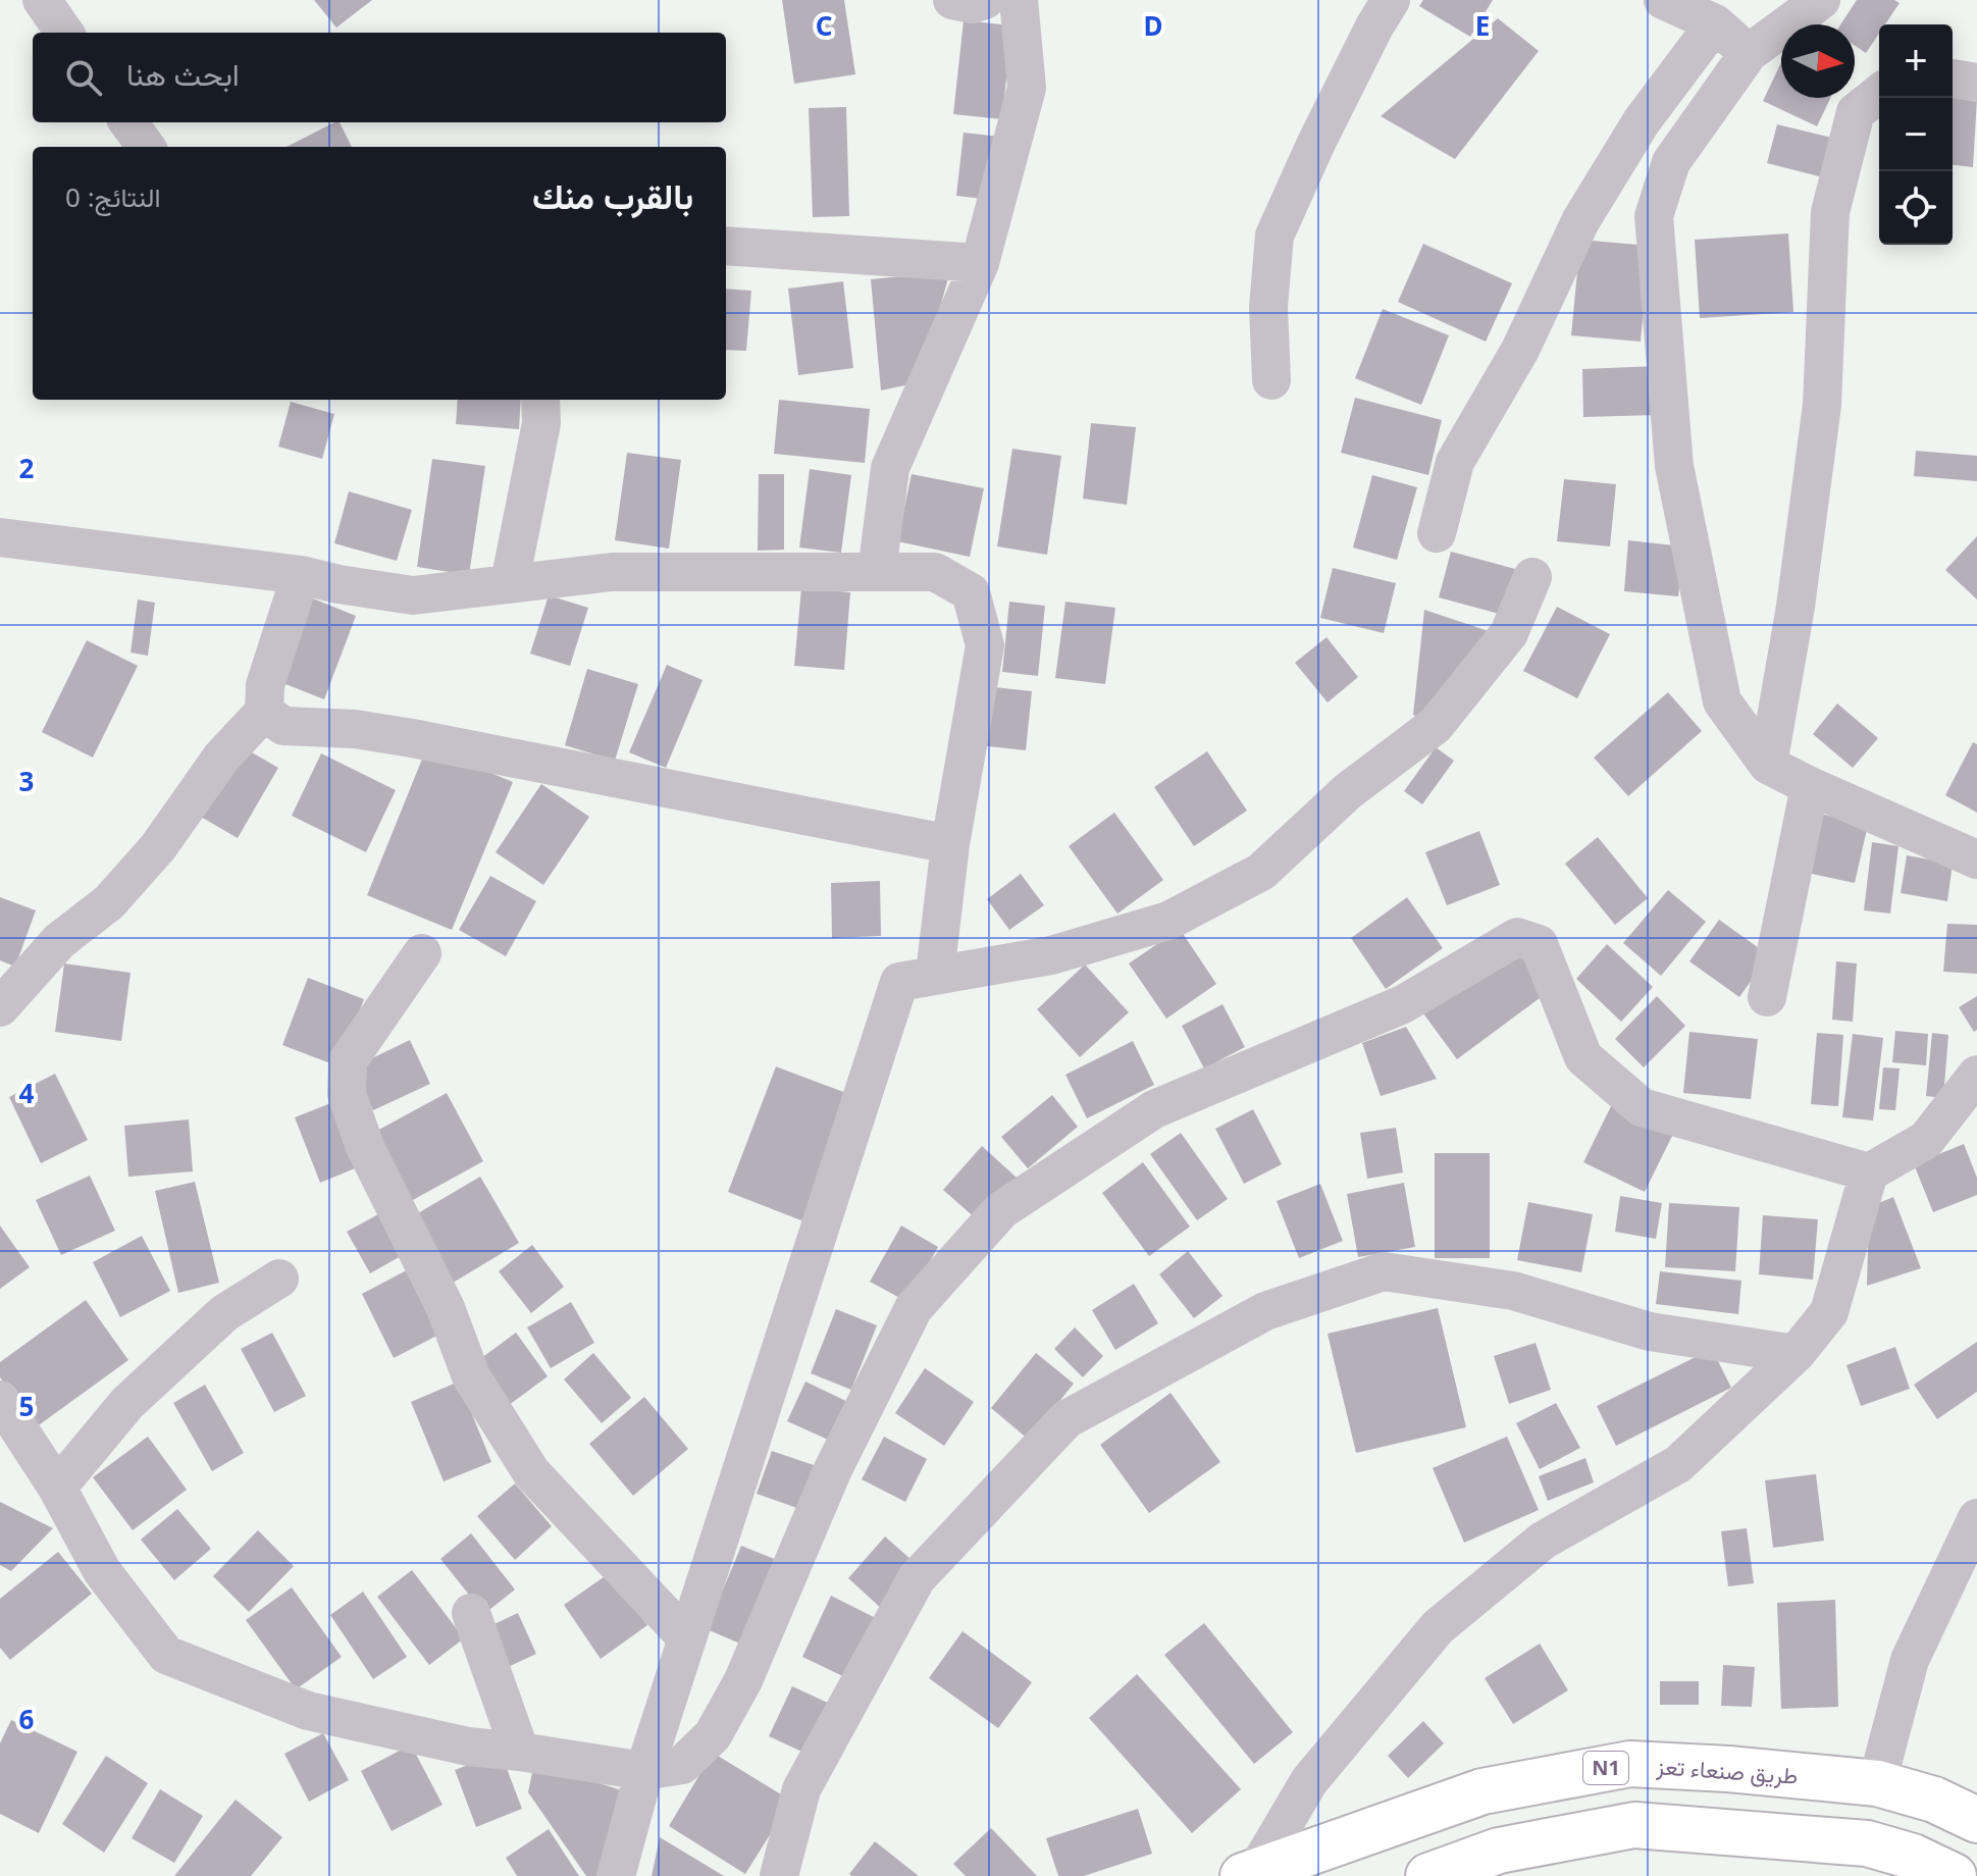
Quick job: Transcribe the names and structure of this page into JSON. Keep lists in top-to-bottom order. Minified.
{"streets":{"highway":["N1","طريق صنعاء تعز"]},"north":"right","page":{"map_buttons":["+","−"],"search":"ابحث هنا","heading":["بالقرب منك","النتائج: 0"]},"grid":{"columns":["C","D","E"],"rows":["2","3","4","5","6"]}}
